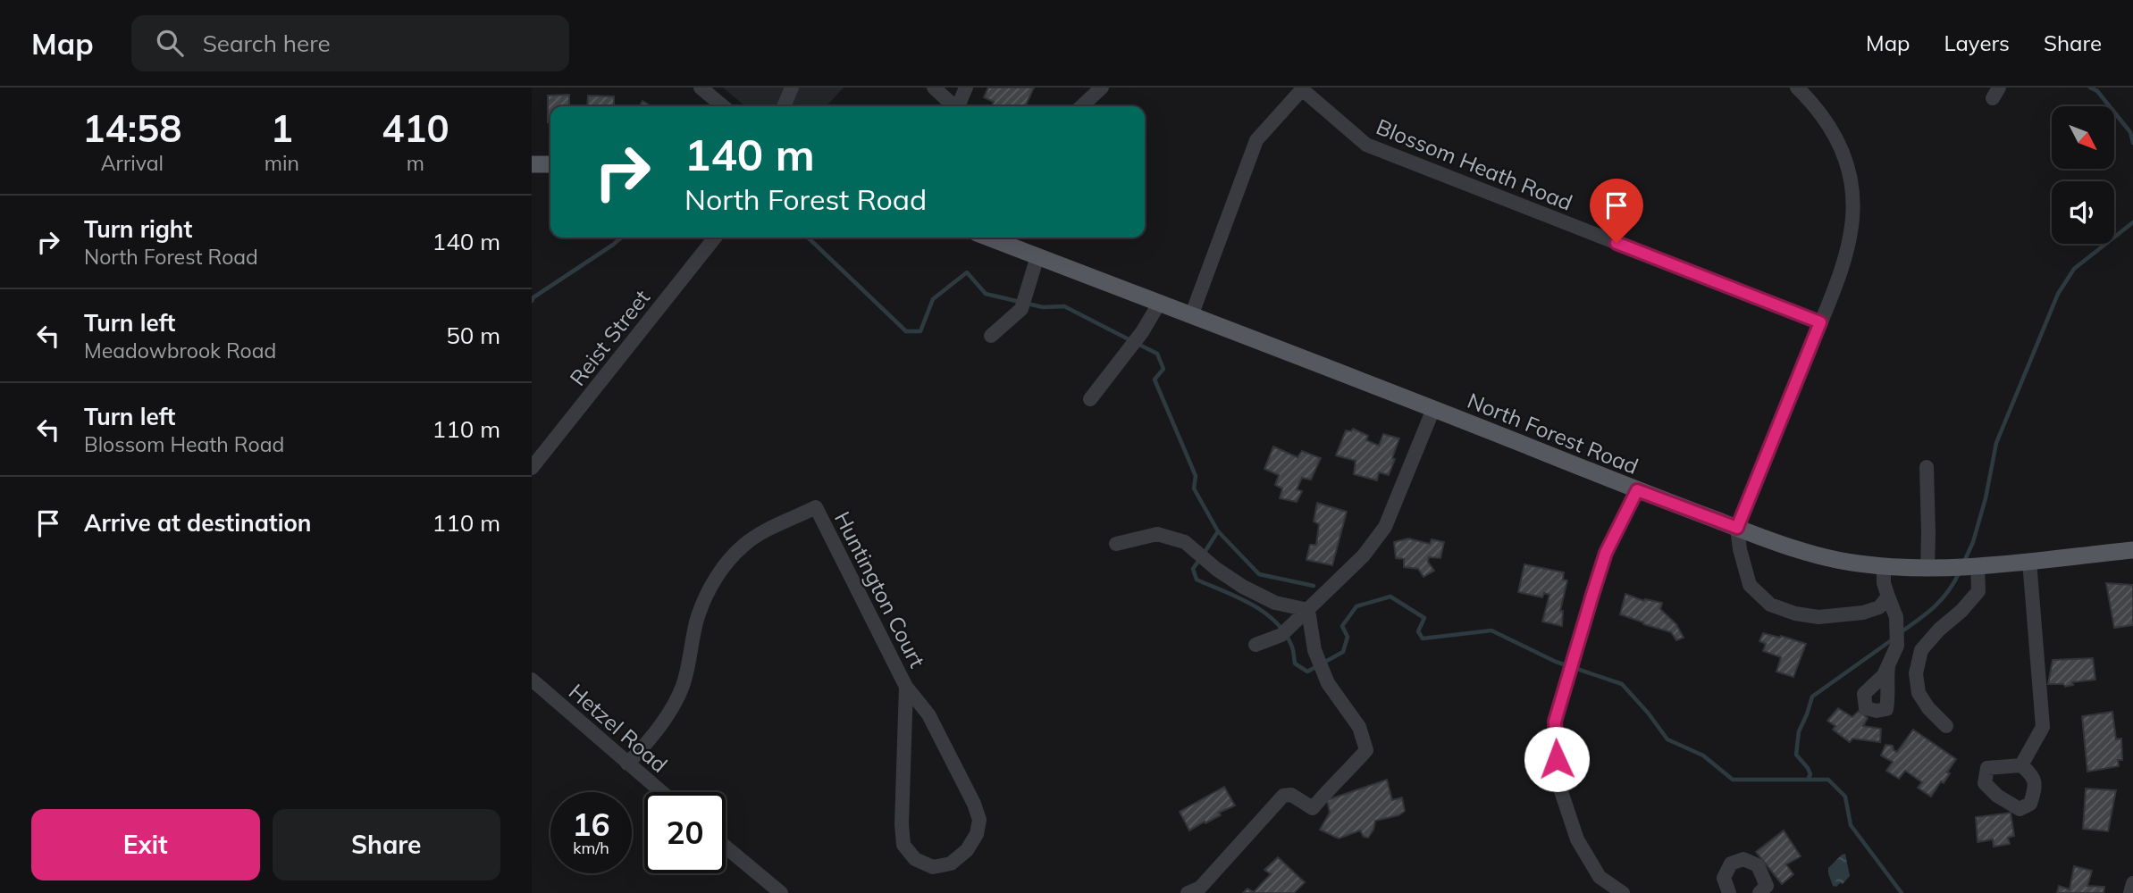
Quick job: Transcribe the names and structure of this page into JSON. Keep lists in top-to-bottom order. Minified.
{"streets":{"main road":["North Forest Road"],"street":["Blossom Heath Road","Reist Street","Huntington Court","Hetzel Road"]},"crossings":[["Huntington Court","Hetzel Road"]],"north":"bottom right","page":{"header":"Map","search":"Search here","nav":["Map","Layers","Share"],"eta":["14:58","Arrival","1","min","410","m"],"turn":["140 m","North Forest Road"],"list":[{"name":"Turn right","note":"North Forest Road","value":"140 m"},{"name":"Turn left","note":"Meadowbrook Road","value":"50 m"},{"name":"Turn left","note":"Blossom Heath Road","value":"110 m"},{"name":"Arrive at destination","value":"110 m"}],"speed":"16 km/h","limit":"20","buttons":["Exit","Share"]}}
